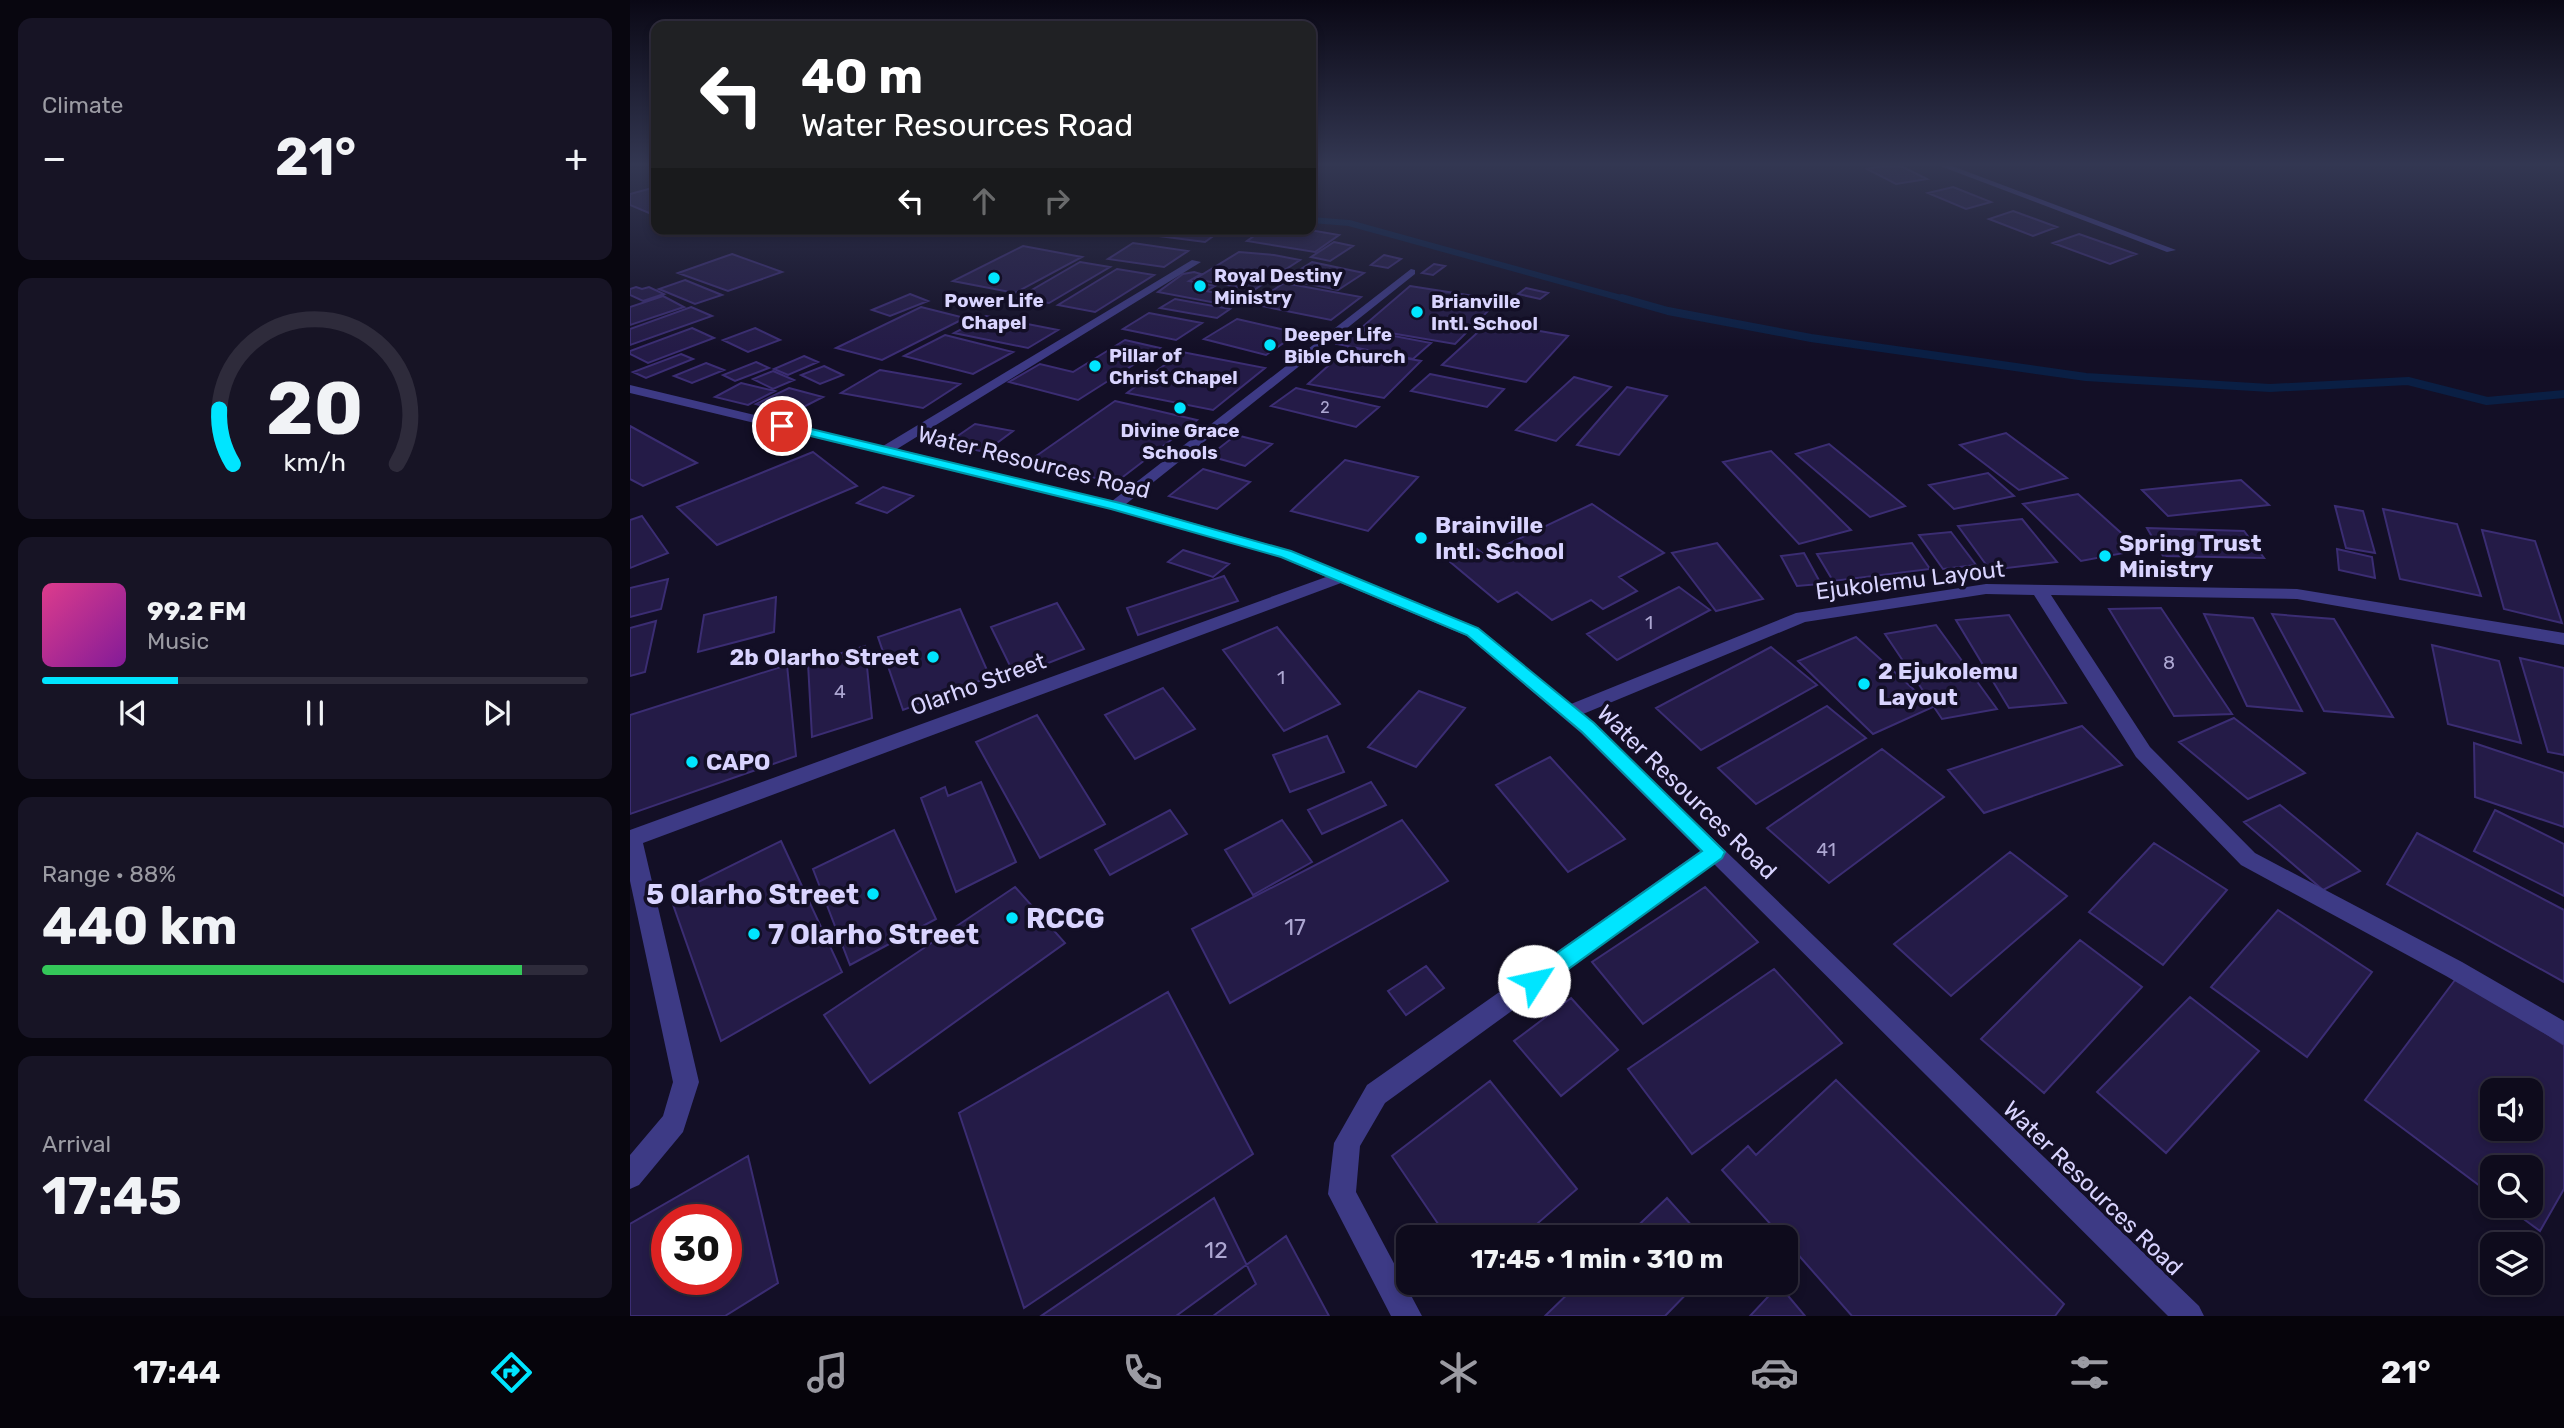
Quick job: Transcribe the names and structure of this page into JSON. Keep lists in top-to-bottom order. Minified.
{"streets":{"street":["Water Resources Road","Ejukolemu Layout","Olarho Street"]},"crossings":[["Water Resources Road","Ejukolemu Layout"],["Water Resources Road","Olarho Street"]],"places":["Power Life Chapel","Royal Destiny Ministry","Brianville Intl. School","Deeper Life Bible Church","Pillar of Christ Chapel","Divine Grace Schools","Brainville Intl. School","Spring Trust Ministry","2b Olarho Street","2 Ejukolemu Layout","CAPO","5 Olarho Street","RCCG","7 Olarho Street"],"house_numbers":["2","1","8","1","4","41","17","12"],"page":{"tile":["Climate",["Range · 88%","440 km"],["Arrival","17:45"]],"turn":["40 m","Water Resources Road"],"heat":["−","21°","+"],"song":["99.2 FM","Music"],"limit":"30","trip":"17:45 · 1 min · 310 m","tabs":["17:44","21°"],"gauge":["20","km/h"]}}
